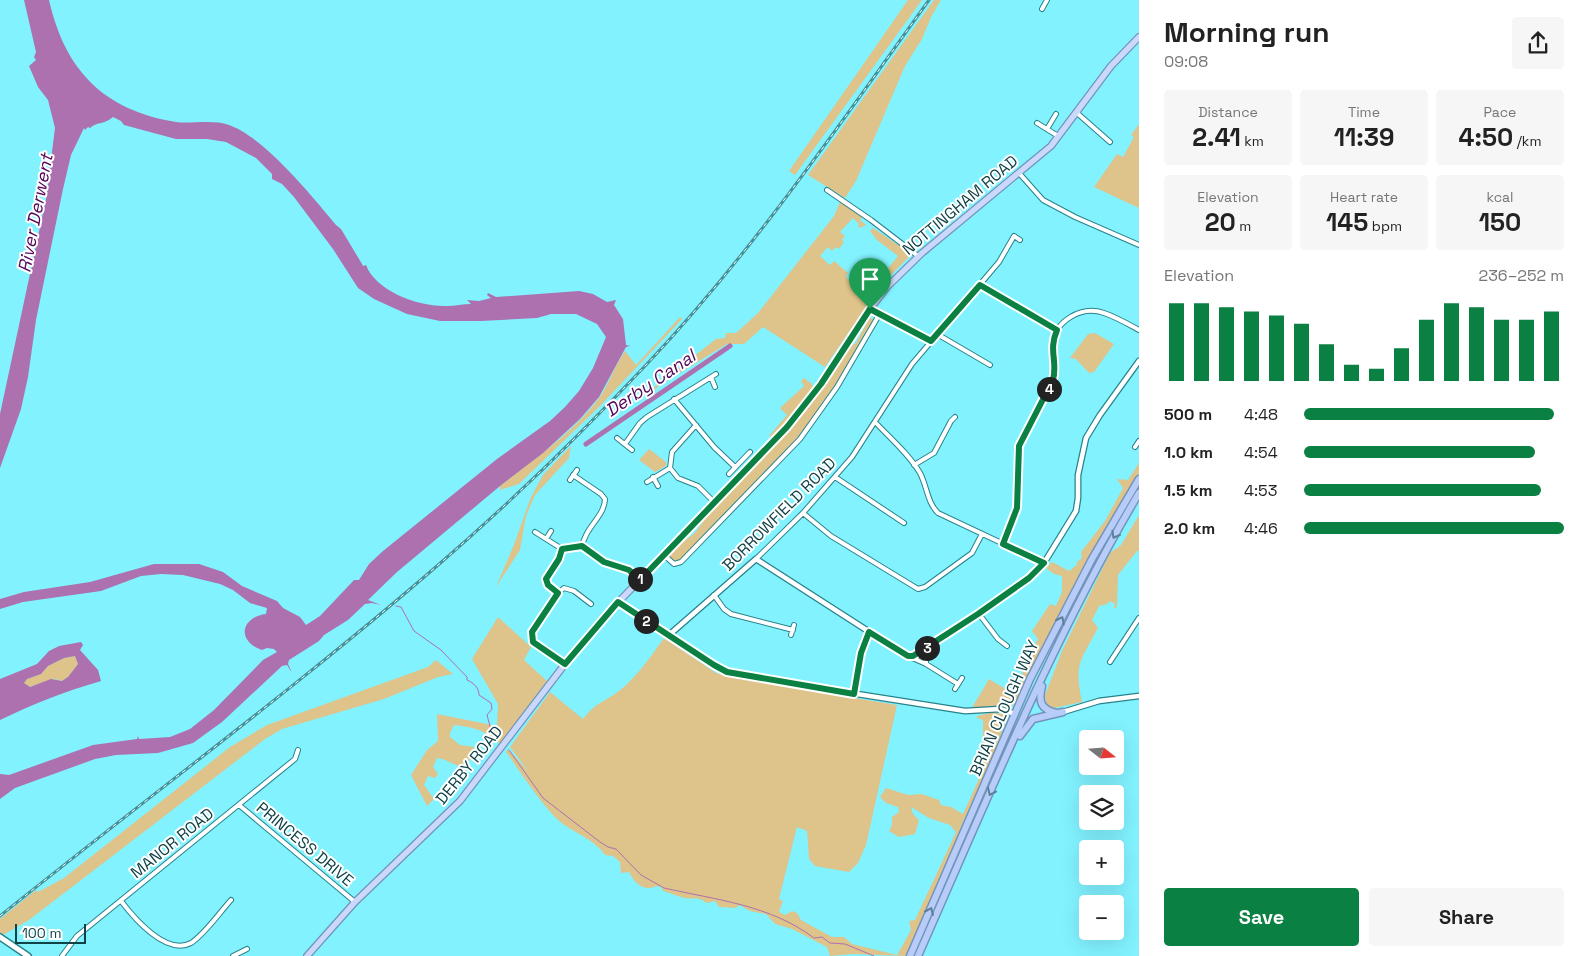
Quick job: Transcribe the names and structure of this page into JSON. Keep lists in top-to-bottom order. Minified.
{"streets":{"highway":["BRIAN CLOUGH WAY"],"main road":["NOTTINGHAM ROAD","DERBY ROAD"],"street":["BORROWFIELD ROAD","MANOR ROAD","PRINCESS DRIVE"]},"crossings":[["NOTTINGHAM ROAD","DERBY ROAD"],["DERBY ROAD","PRINCESS DRIVE"],["MANOR ROAD","PRINCESS DRIVE"]],"water":["River Derwent","Derby Canal"],"scale_bar":"100 m","north":"right","page":{"heading":["Morning run","09:08"],"stats":[["Distance","2.41 km"],["Time","11:39"],["Pace","4:50 /km"],["Elevation","20 m"],["Heart rate","145 bpm"],["kcal","150"]],"chart":["Elevation","236–252 m"],"pins":["4","1","2","3"],"list":[{"name":"500 m","note":"4:48"},{"name":"1.0 km","note":"4:54"},{"name":"1.5 km","note":"4:53"},{"name":"2.0 km","note":"4:46"}],"map_buttons":["+","−"],"buttons":["Save","Share"],"scale":"100 m"}}
